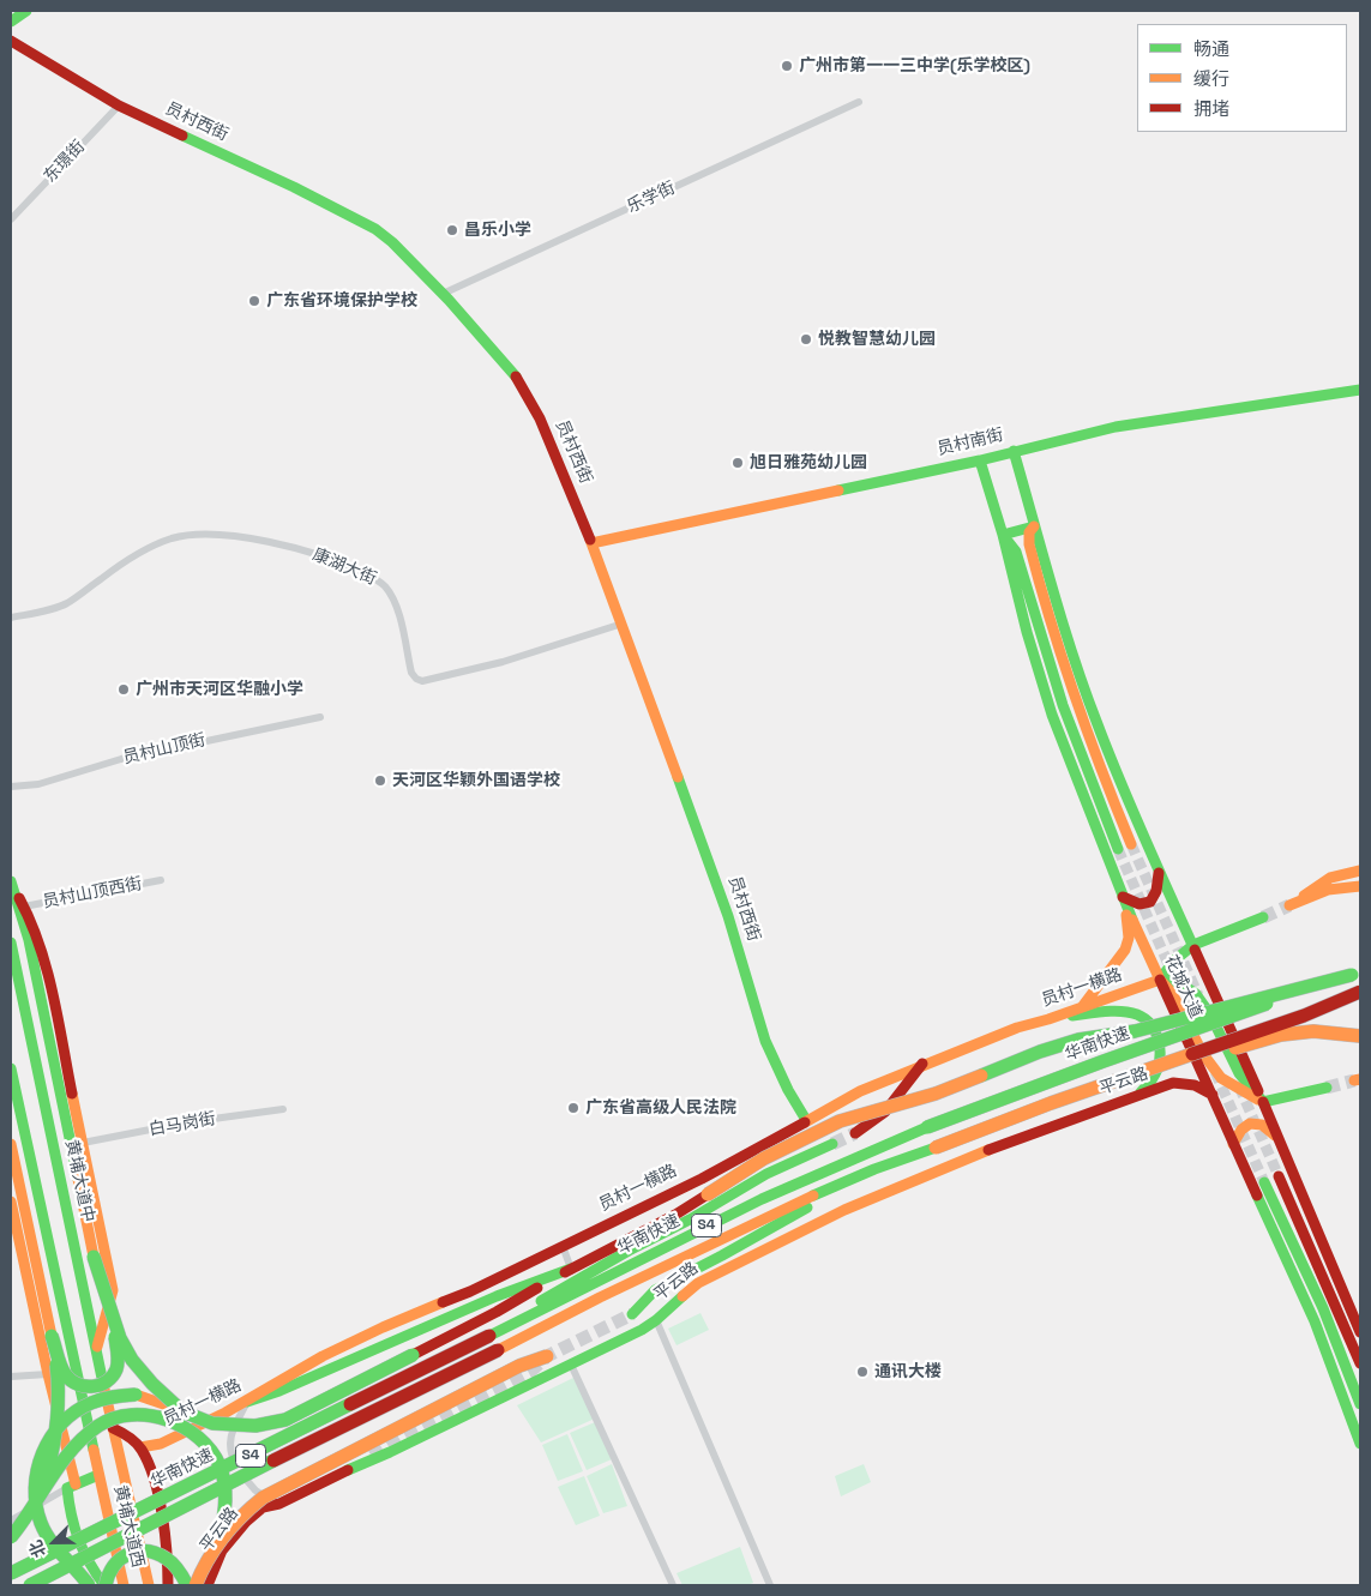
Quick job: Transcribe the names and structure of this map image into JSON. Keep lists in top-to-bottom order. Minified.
{"streets":{"main road":["员村西街","员村南街","花城大道","员村一横路","华南快速","平云路","黄埔大道中","S4","黄埔大道西"],"street":["东璟街","乐学街","康湖大街","员村山顶街","员村山顶西街","白马岗街"]},"crossings":[["员村西街","东璟街"],["员村西街","乐学街"],["员村西街","员村南街"],["员村西街","康湖大街"],["员村西街","员村一横路"],["员村南街","花城大道"],["花城大道","员村一横路"],["花城大道","平云路"],["黄埔大道中","黄埔大道西"]],"places":["广州市第一一三中学(乐学校区)","昌乐小学","广东省环境保护学校","悦教智慧幼儿园","旭日雅苑幼儿园","广州市天河区华融小学","天河区华颖外国语学校","广东省高级人民法院","通讯大楼"],"legend":["畅通","缓行","拥堵"],"north":"bottom left"}
